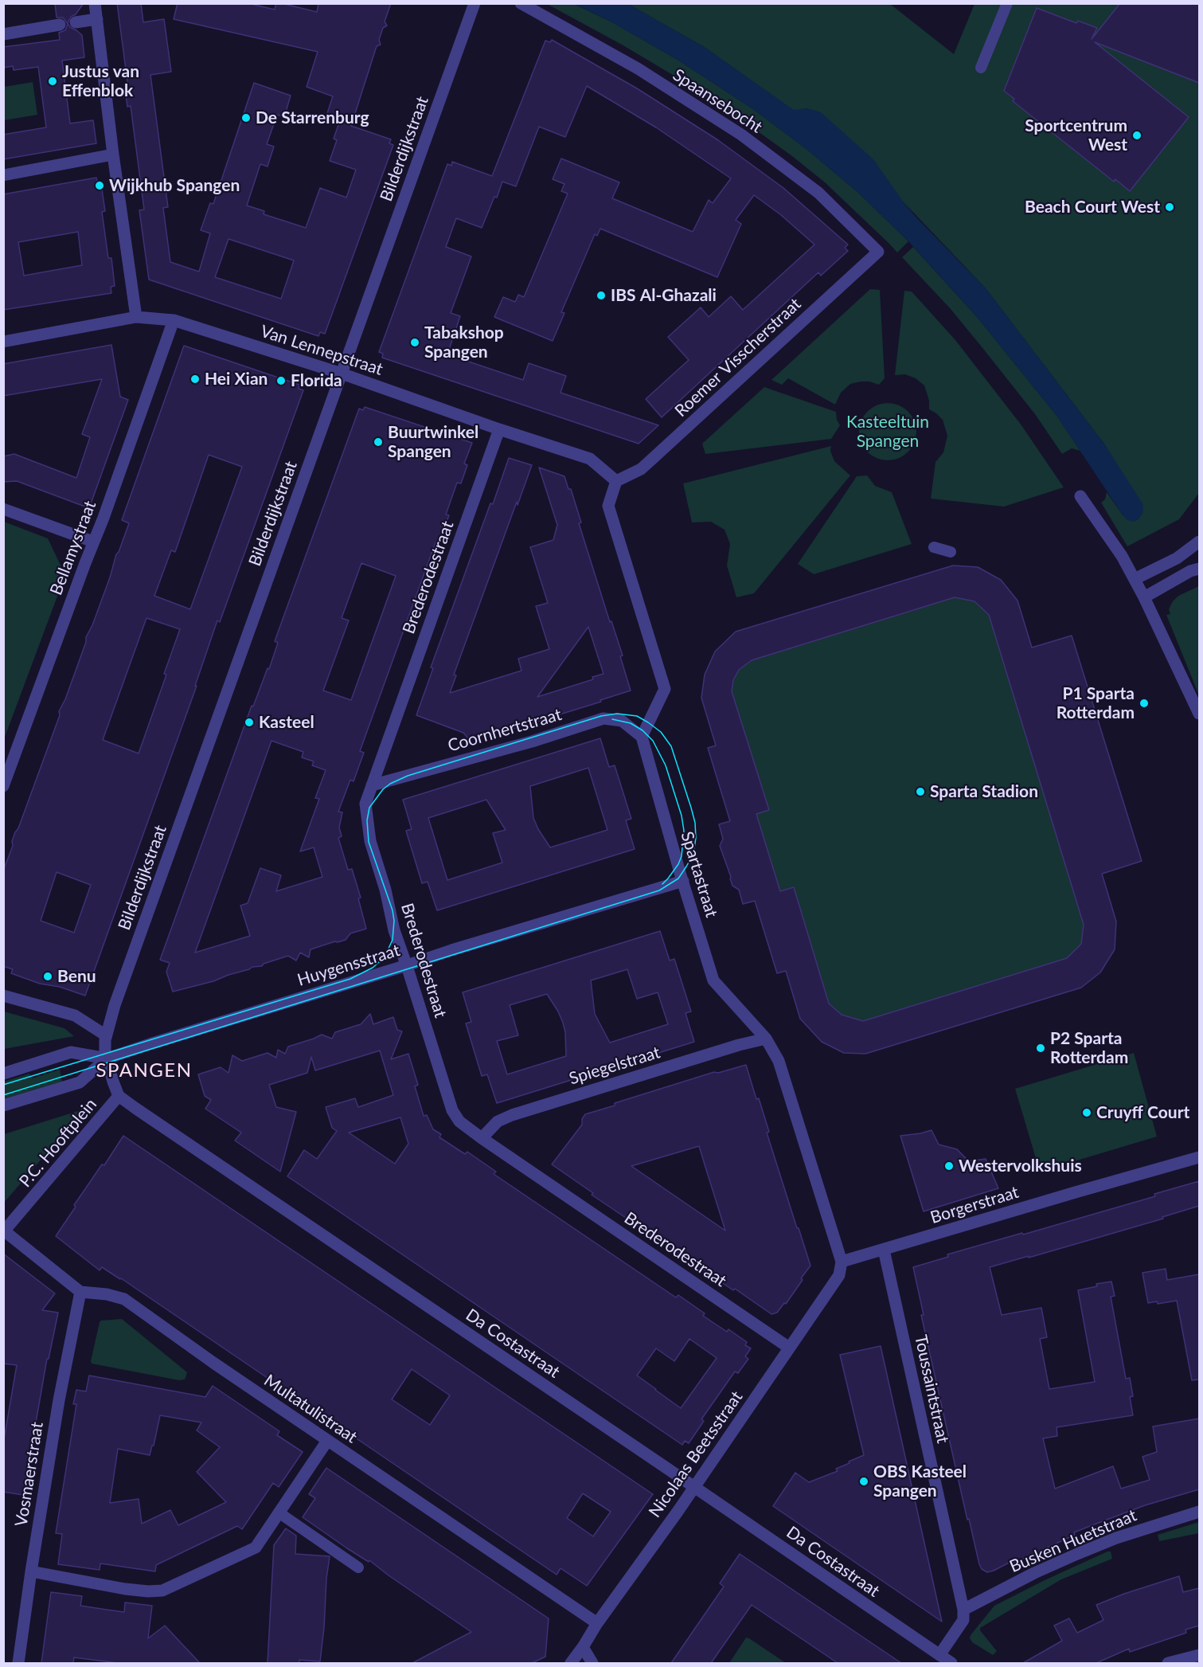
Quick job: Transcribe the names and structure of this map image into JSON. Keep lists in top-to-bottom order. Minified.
{"streets":{"street":["Spaansebocht","Bilderdijkstraat","Van Lennepstraat","Roemer Visscherstraat","Bellamystraat","Brederodestraat","Coornhertstraat","Spartastraat","Huygensstraat","Spiegelstraat","P.C. Hooftplein","Borgerstraat","Da Costastraat","Toussaintstraat","Multatulistraat","Nicolaas Beetsstraat","Vosmaerstraat","Busken Huetstraat"]},"crossings":[["Spaansebocht","Roemer Visscherstraat"],["Bilderdijkstraat","Van Lennepstraat"],["Van Lennepstraat","Roemer Visscherstraat"],["Van Lennepstraat","Bellamystraat"],["Van Lennepstraat","Brederodestraat"],["Brederodestraat","Coornhertstraat"],["Brederodestraat","Huygensstraat"],["Brederodestraat","Spiegelstraat"],["Brederodestraat","Nicolaas Beetsstraat"],["Coornhertstraat","Spartastraat"],["Spartastraat","Huygensstraat"],["Spartastraat","Spiegelstraat"],["Spartastraat","Borgerstraat"],["Spartastraat","Nicolaas Beetsstraat"],["Huygensstraat","P.C. Hooftplein"],["P.C. Hooftplein","Da Costastraat"],["Borgerstraat","Toussaintstraat"],["Borgerstraat","Nicolaas Beetsstraat"],["Da Costastraat","Nicolaas Beetsstraat"],["Toussaintstraat","Busken Huetstraat"],["Multatulistraat","Nicolaas Beetsstraat"],["Multatulistraat","Vosmaerstraat"]],"districts":["SPANGEN"],"parks":["Kasteeltuin Spangen"],"places":["Justus van Effenblok","De Starrenburg","Sportcentrum West","Wijkhub Spangen","Beach Court West","IBS Al-Ghazali","Tabakshop Spangen","Hei Xian","Florida","Buurtwinkel Spangen","P1 Sparta Rotterdam","Kasteel","Sparta Stadion","Benu","P2 Sparta Rotterdam","Cruyff Court","Westervolkshuis","OBS Kasteel Spangen"]}
